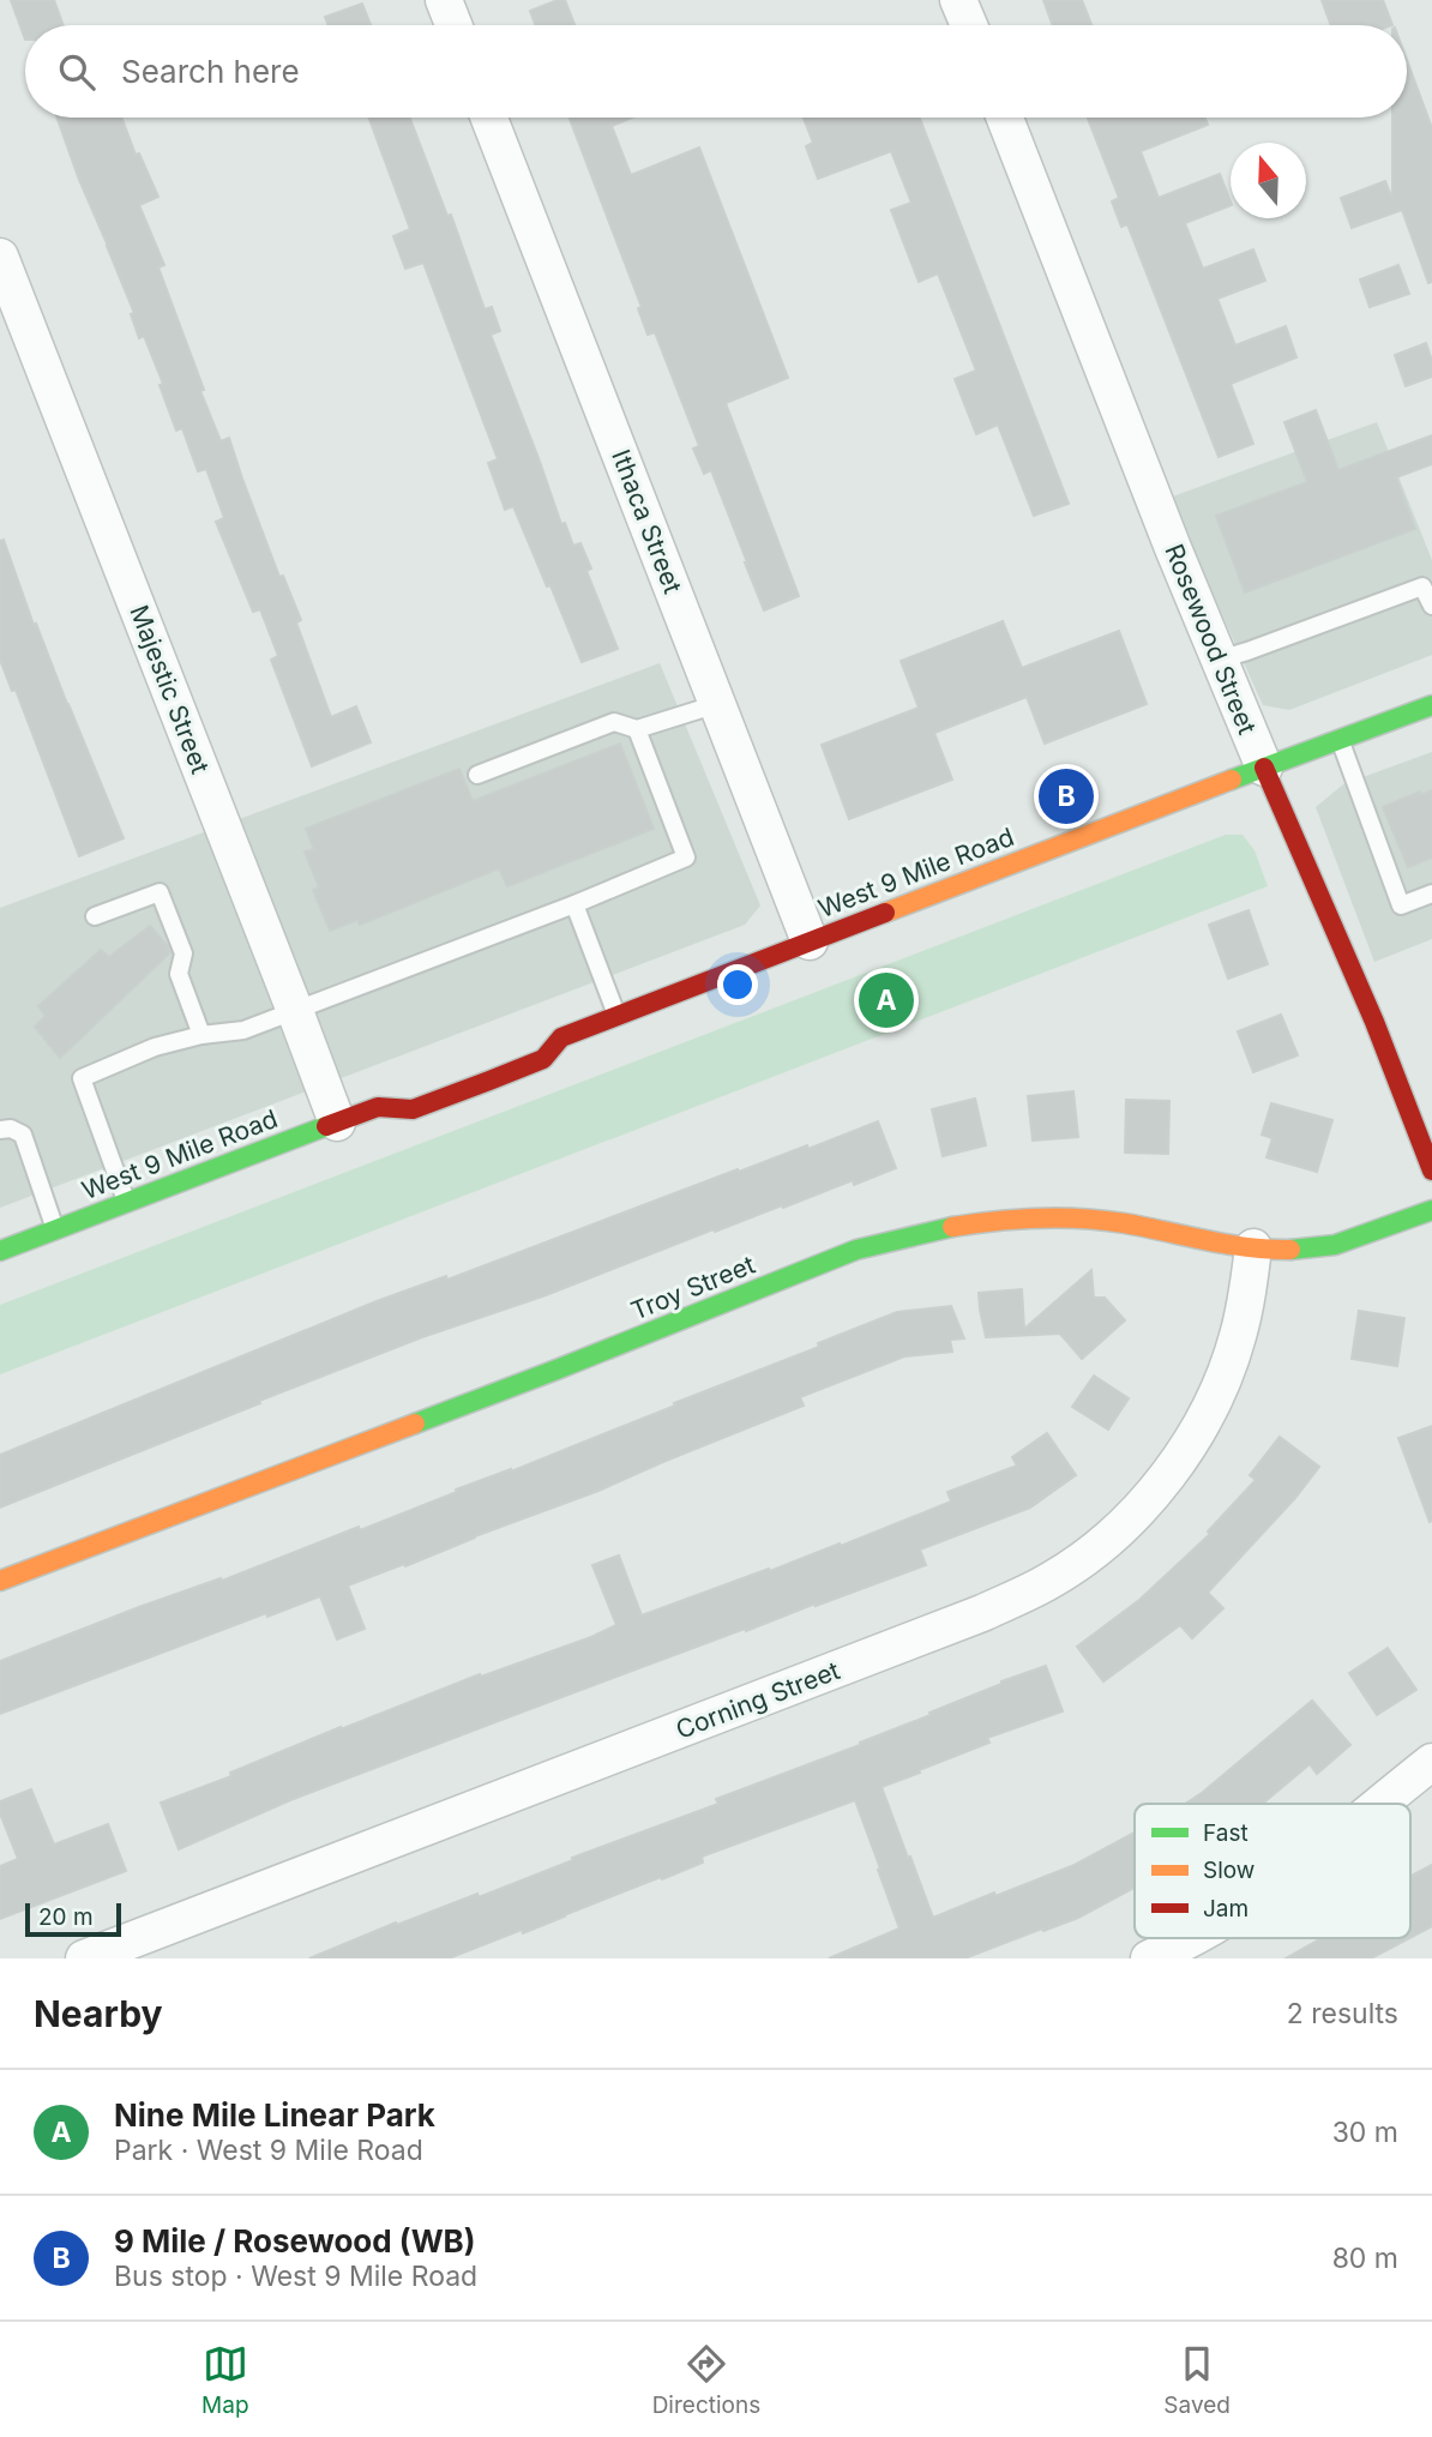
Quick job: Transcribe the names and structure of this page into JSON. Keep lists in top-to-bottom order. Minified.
{"streets":{"street":["Ithaca Street","Rosewood Street","Majestic Street","West 9 Mile Road","Troy Street","Corning Street"]},"crossings":[["Ithaca Street","West 9 Mile Road"],["Rosewood Street","West 9 Mile Road"],["Majestic Street","West 9 Mile Road"],["Troy Street","Corning Street"]],"legend":["Fast","Slow","Jam"],"scale_bar":"20 m","north":"top","page":{"search":"Search here","pins":["B","A"],"scale":"20 m","heading":["Nearby","2 results"],"list":[{"mark":"A","name":"Nine Mile Linear Park","note":"Park · West 9 Mile Road","value":"30 m"},{"mark":"B","name":"9 Mile / Rosewood (WB)","note":"Bus stop · West 9 Mile Road","value":"80 m"}],"nav":["Map","Directions","Saved"]}}
